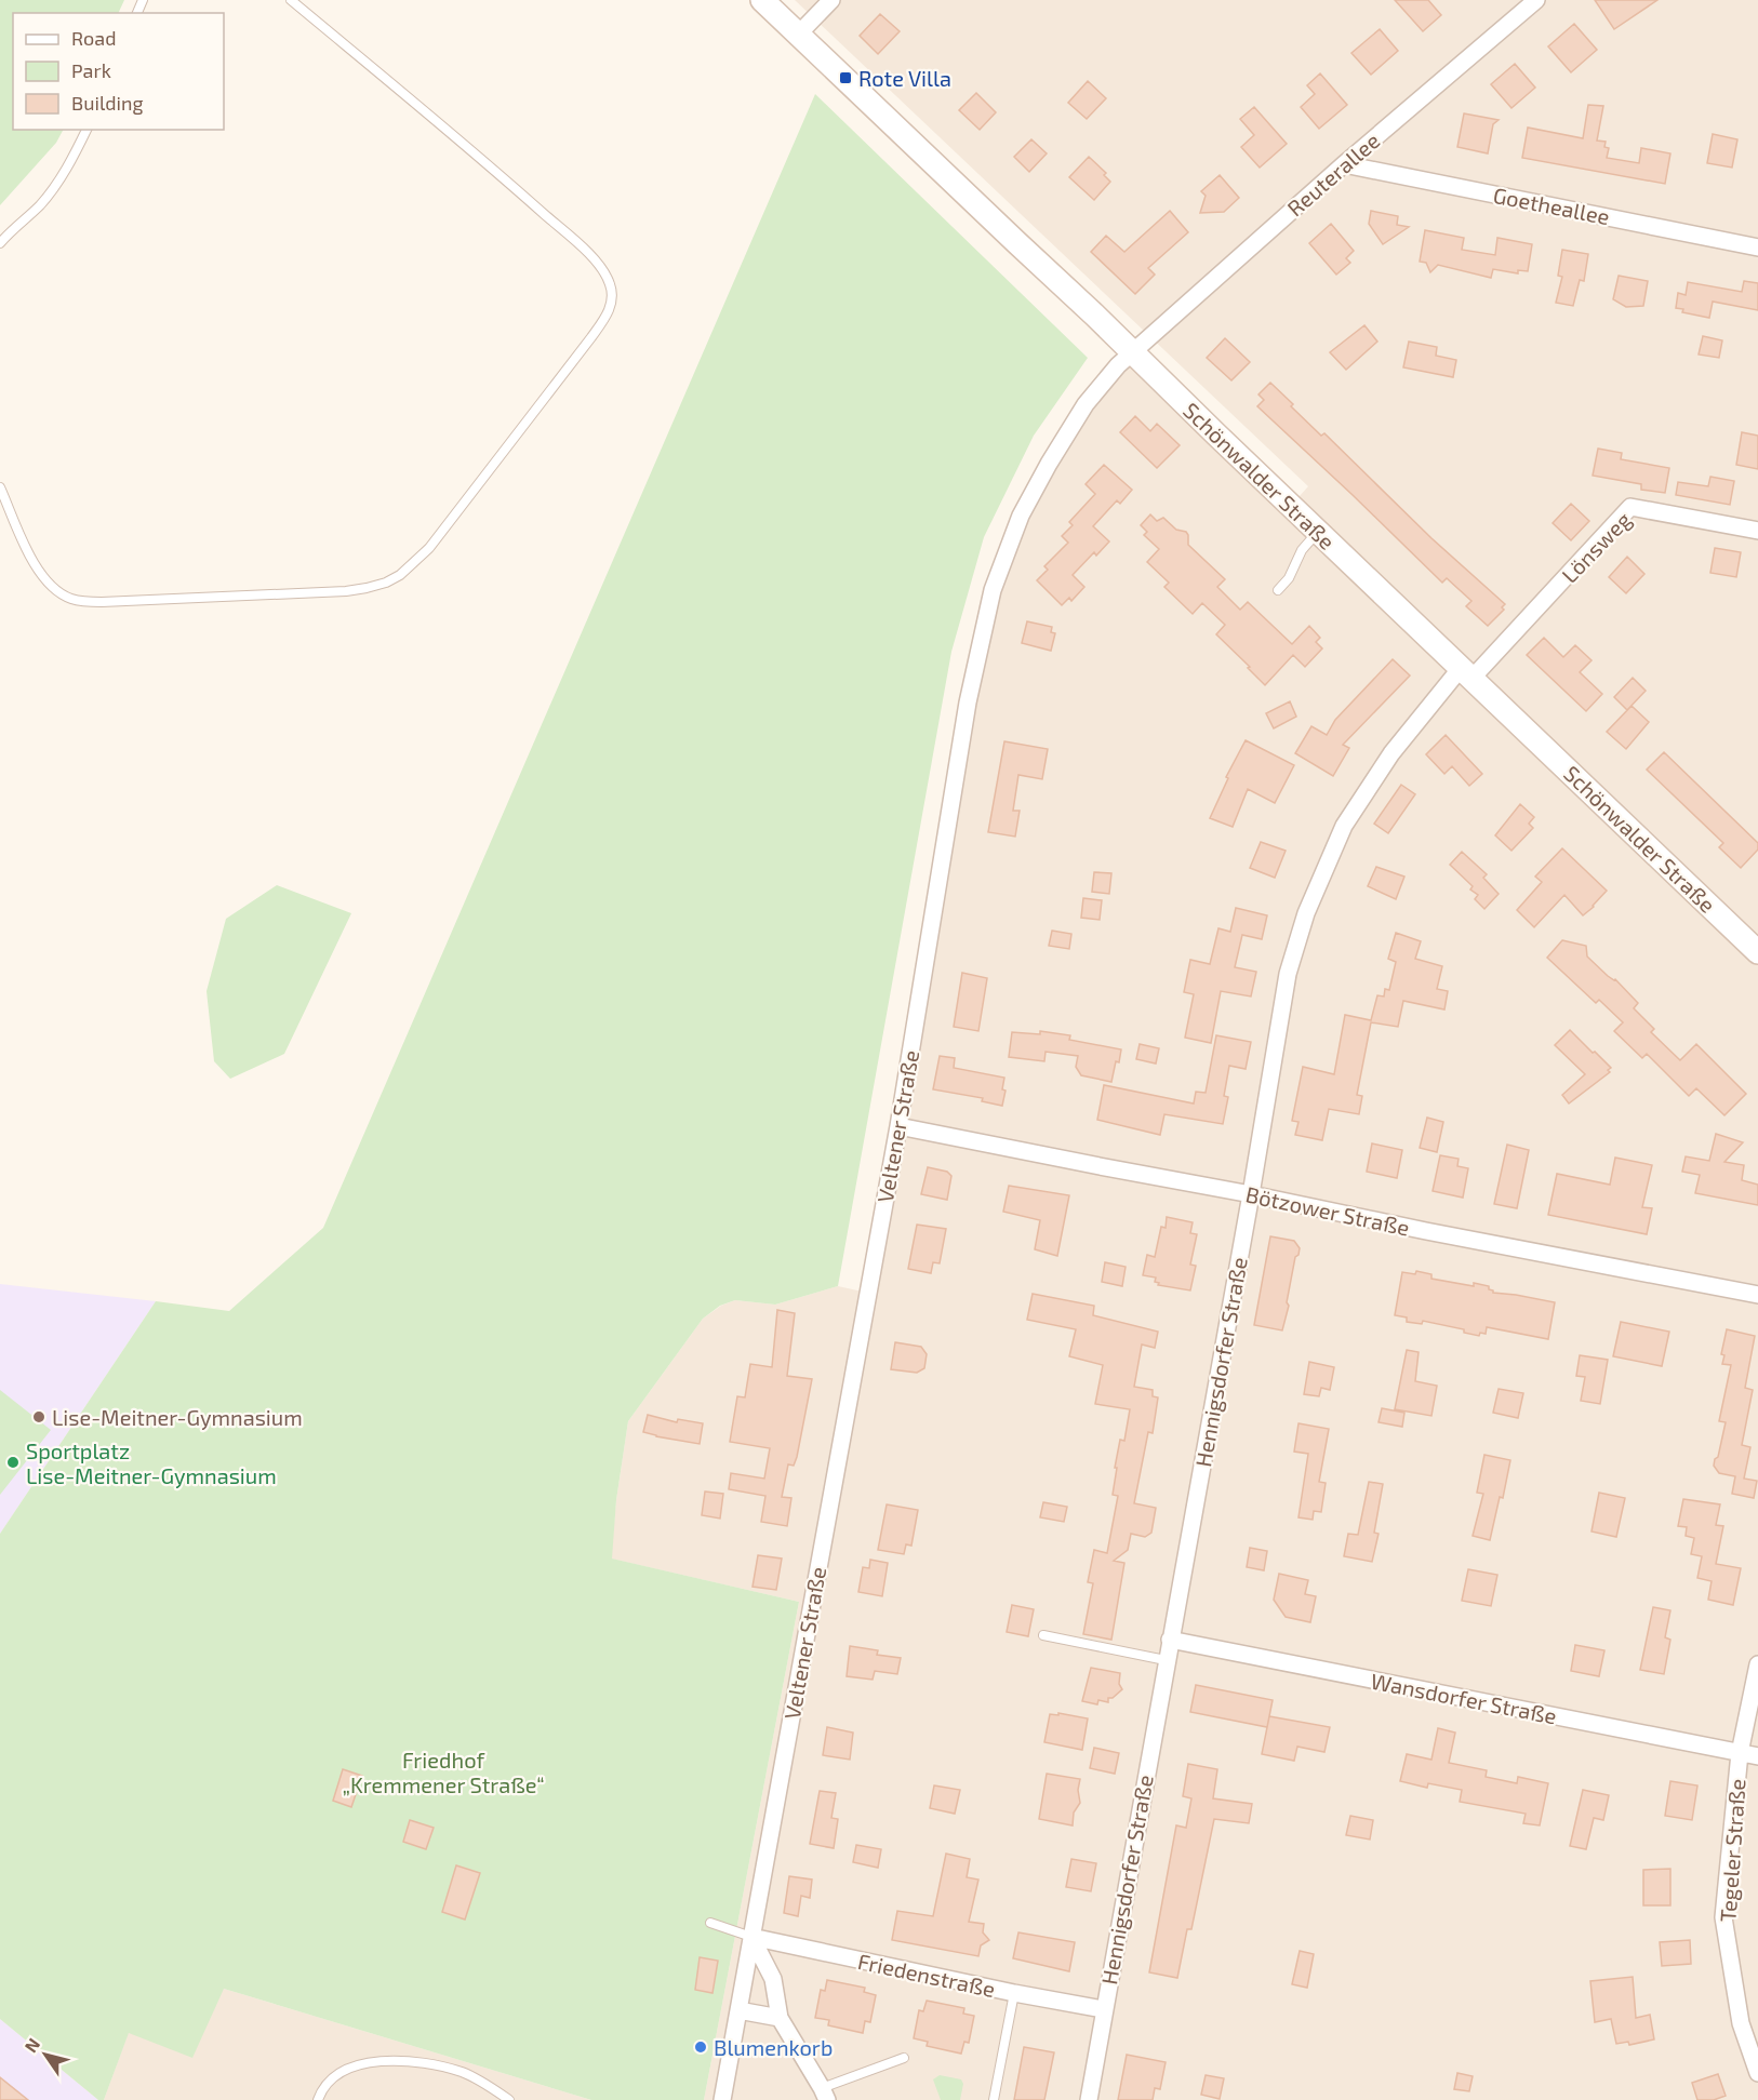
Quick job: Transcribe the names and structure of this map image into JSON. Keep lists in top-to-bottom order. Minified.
{"streets":{"main road":["Schönwalder Straße"],"street":["Reuterallee","Goetheallee","Lönsweg","Veltener Straße","Bötzower Straße","Hennigsdorfer Straße","Wansdorfer Straße","Tegeler Straße","Friedenstraße"]},"crossings":[["Reuterallee","Goetheallee"],["Reuterallee","Schönwalder Straße"],["Reuterallee","Veltener Straße"],["Schönwalder Straße","Lönsweg"],["Schönwalder Straße","Veltener Straße"],["Schönwalder Straße","Hennigsdorfer Straße"],["Lönsweg","Hennigsdorfer Straße"],["Veltener Straße","Bötzower Straße"],["Veltener Straße","Friedenstraße"],["Bötzower Straße","Hennigsdorfer Straße"],["Hennigsdorfer Straße","Wansdorfer Straße"],["Hennigsdorfer Straße","Friedenstraße"],["Wansdorfer Straße","Tegeler Straße"]],"parks":["Friedhof „Kremmener Straße“"],"places":{"transit":["Rote Villa"],"other":["Lise-Meitner-Gymnasium","Sportplatz Lise-Meitner-Gymnasium","Blumenkorb"]},"legend":["Road","Park","Building"],"north":"top left"}
